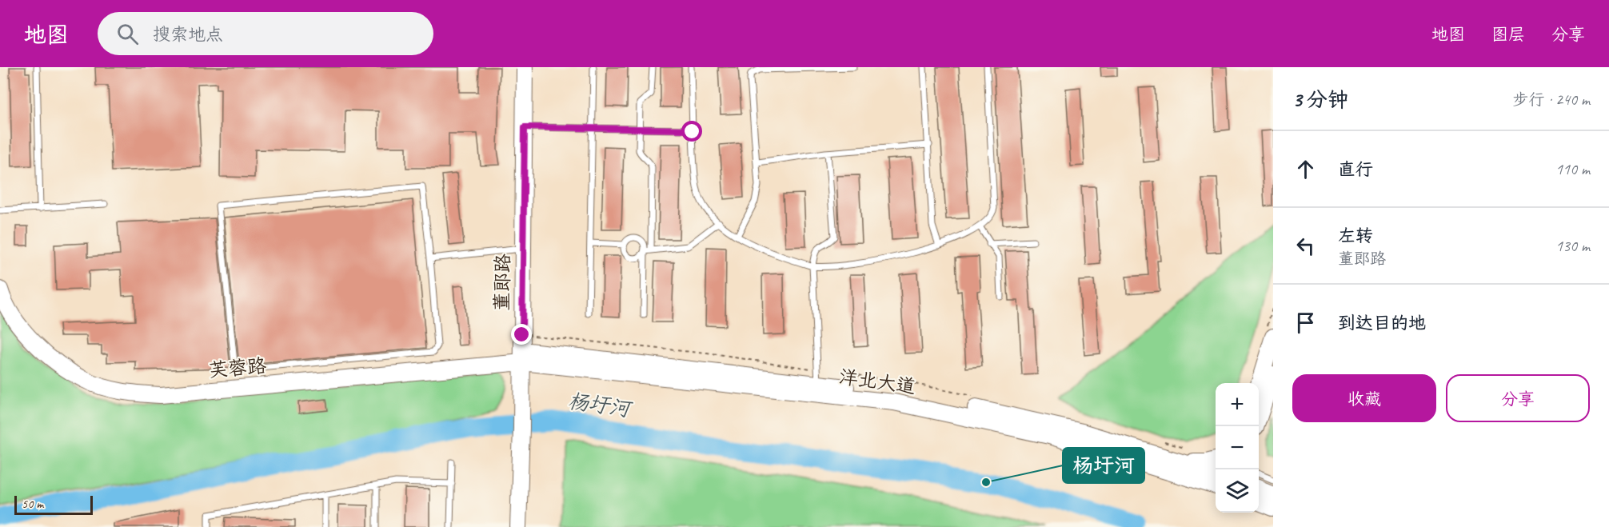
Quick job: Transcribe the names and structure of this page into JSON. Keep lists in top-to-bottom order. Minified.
{"streets":{"street":["董郎路","芙蓉路","洋北大道"]},"crossings":[["董郎路","芙蓉路"],["董郎路","洋北大道"],["芙蓉路","洋北大道"]],"water":["杨圩河"],"places":["杨圩河"],"scale_bar":"50 m","page":{"header":"地图","search":"搜索地点","nav":["地图","图层","分享"],"heading":["3 分钟","步行 · 240 m"],"list":[["直行","110 m"],["左转","董郎路","130 m"],"到达目的地"],"buttons":["收藏","分享"],"map_buttons":["+","−"],"scale":"50 m"}}
